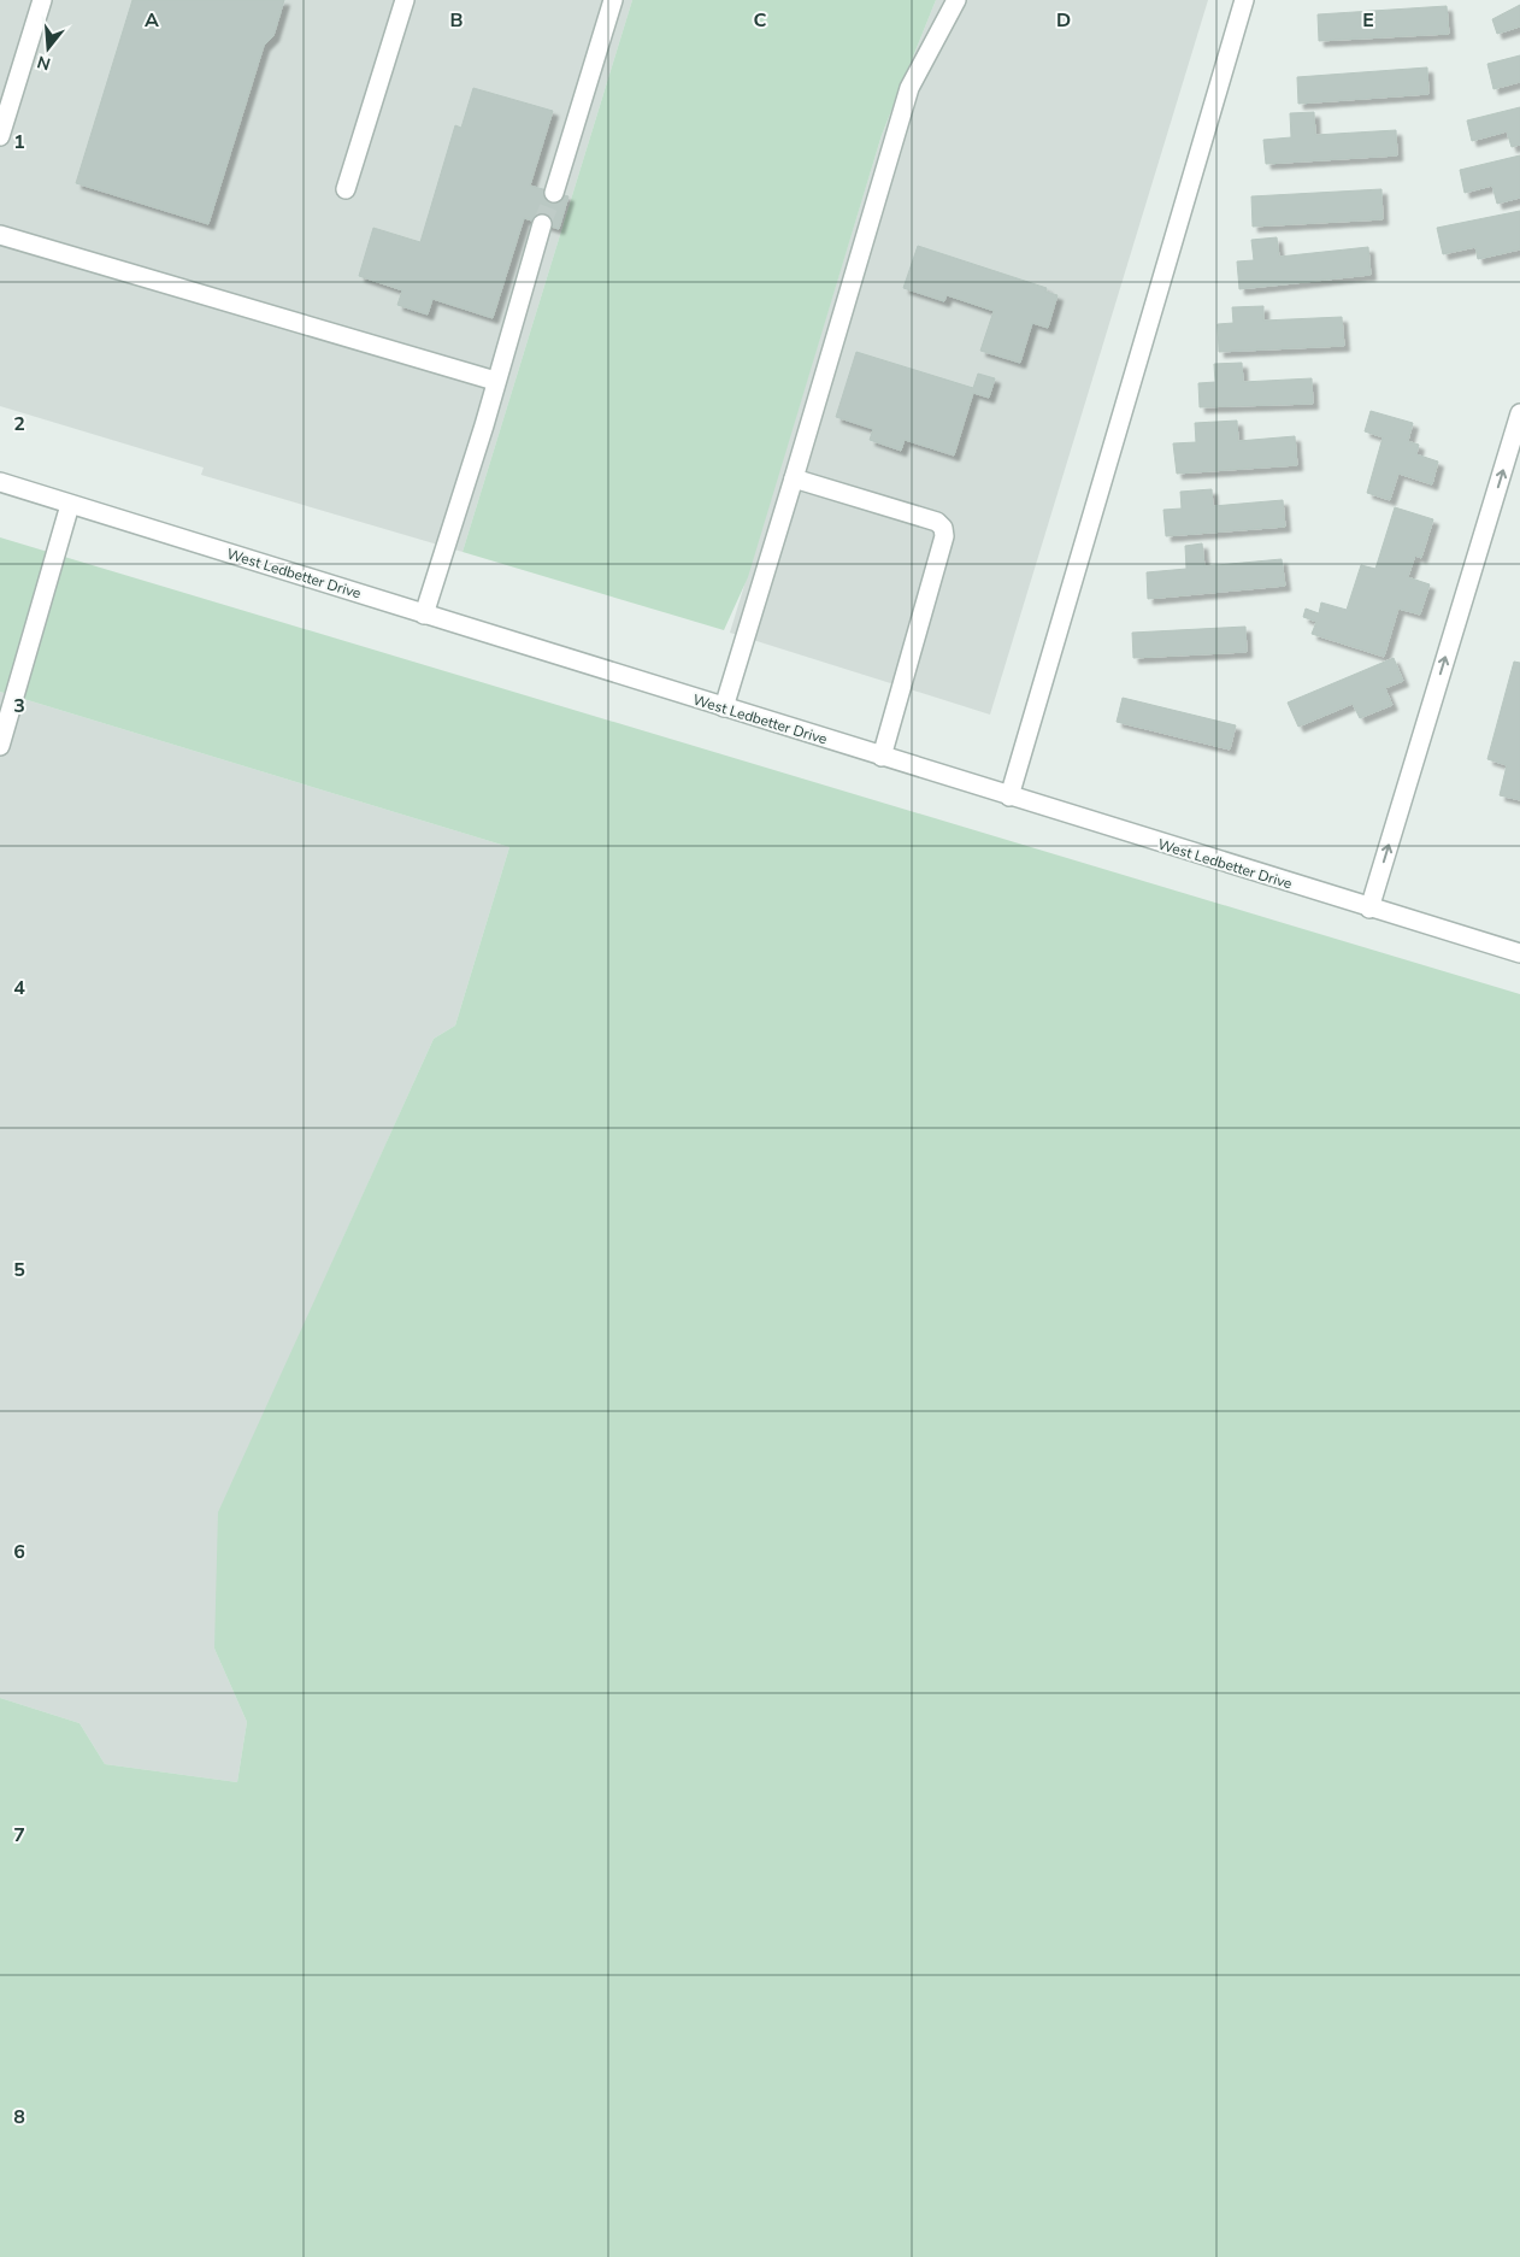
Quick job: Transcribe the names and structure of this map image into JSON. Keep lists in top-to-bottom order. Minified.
{"streets":{"street":["West Ledbetter Drive"]},"north":"bottom","grid":{"columns":["A","B","C","D","E"],"rows":["1","2","3","4","5","6","7","8"]}}
